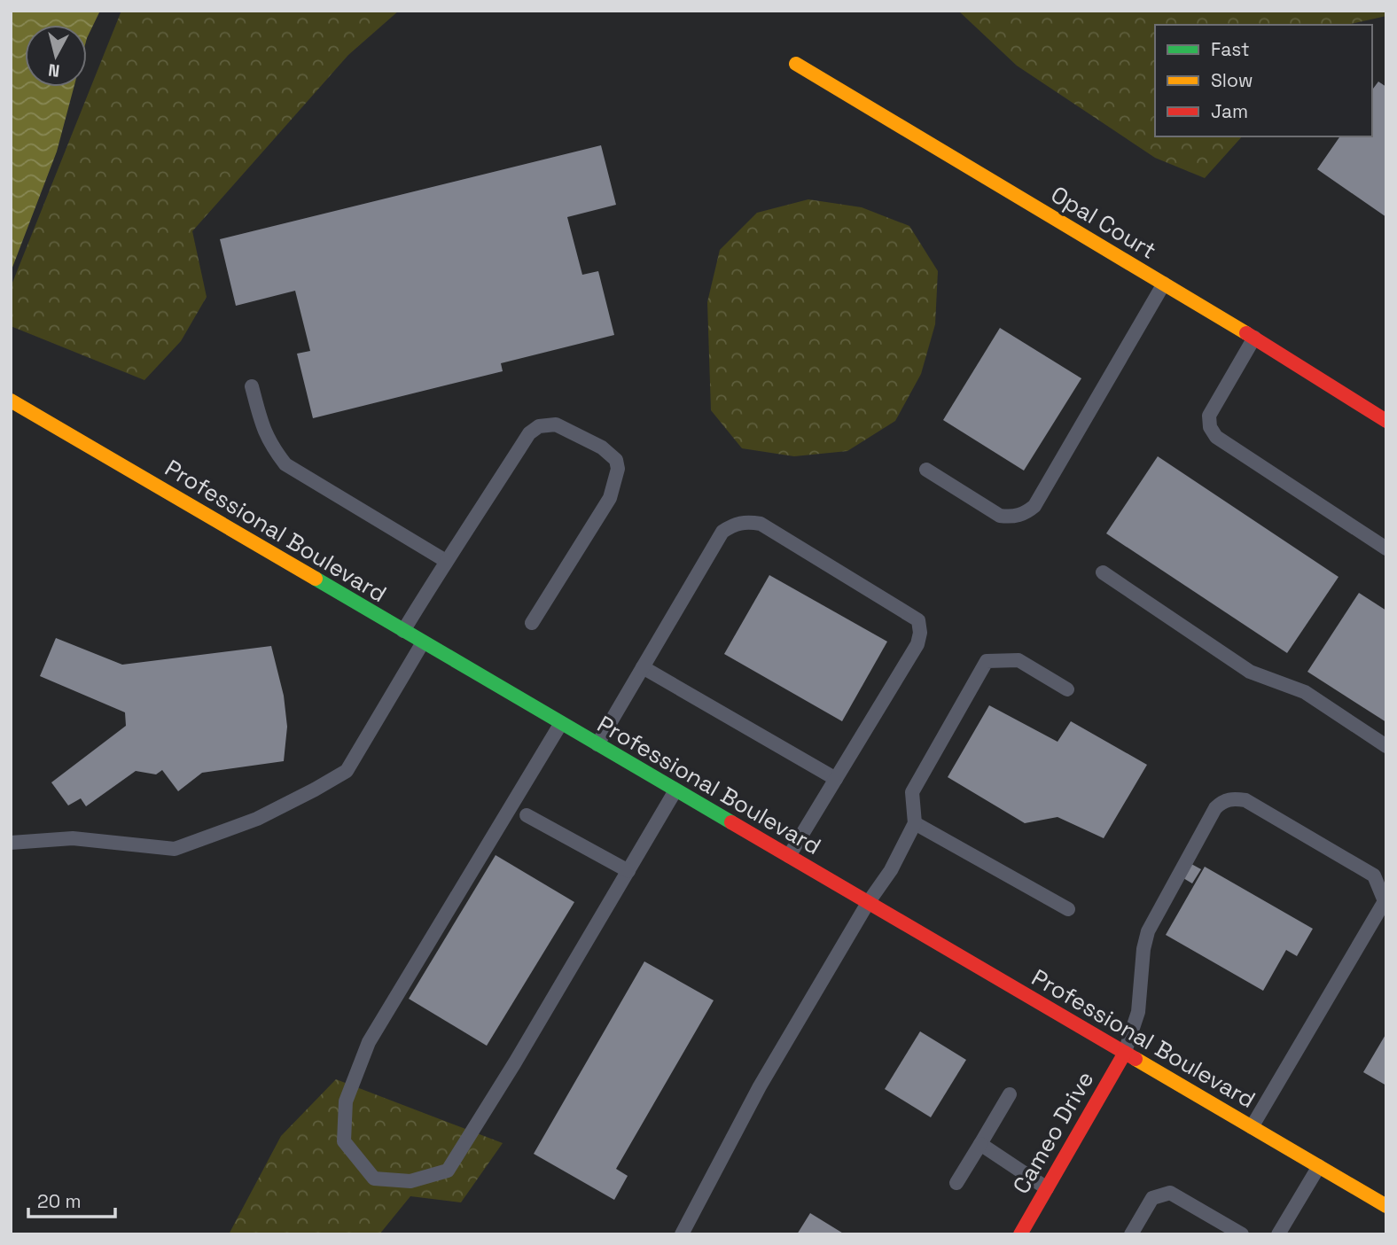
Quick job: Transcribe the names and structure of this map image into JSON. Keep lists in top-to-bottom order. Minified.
{"streets":{"street":["Opal Court","Professional Boulevard","Cameo Drive"]},"crossings":[["Professional Boulevard","Cameo Drive"]],"legend":["Fast","Slow","Jam"],"scale_bar":"20 m","north":"bottom"}
